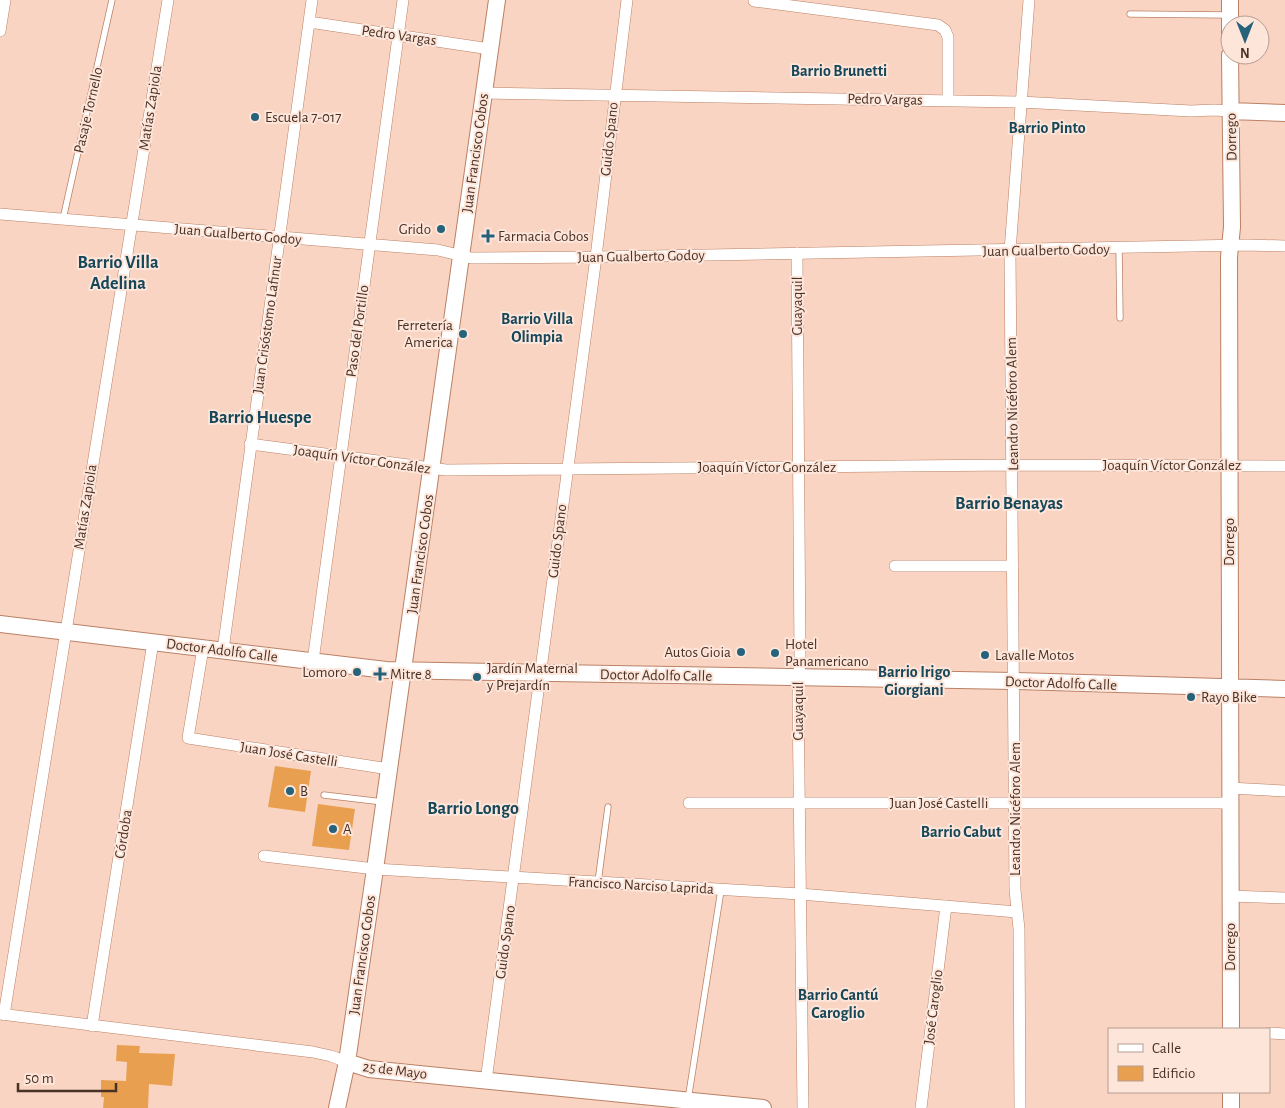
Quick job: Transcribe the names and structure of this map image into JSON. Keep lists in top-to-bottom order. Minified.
{"streets":{"main road":["Pedro Vargas","Dorrego","Juan Francisco Cobos","Doctor Adolfo Calle","25 de Mayo"],"street":["Matías Zapiola","Guido Spano","Juan Gualberto Godoy","Guayaquil","Juan Crisóstomo Lafinur","Paso del Portillo","Leandro Nicéforo Alem","Joaquín Víctor González","Juan José Castelli","Córdoba","Francisco Narciso Laprida","José Caroglio"],"lane":["Pasaje Tornello"]},"crossings":[["Pedro Vargas","Dorrego"],["Pedro Vargas","Guido Spano"],["Pedro Vargas","Juan Francisco Cobos"],["Pedro Vargas","Juan Crisóstomo Lafinur"],["Pedro Vargas","Paso del Portillo"],["Pedro Vargas","Leandro Nicéforo Alem"],["Matías Zapiola","Juan Gualberto Godoy"],["Matías Zapiola","Doctor Adolfo Calle"],["Matías Zapiola","25 de Mayo"],["Pasaje Tornello","Juan Gualberto Godoy"],["Dorrego","Juan Gualberto Godoy"],["Dorrego","Joaquín Víctor González"],["Dorrego","Doctor Adolfo Calle"],["Dorrego","Juan José Castelli"],["Guido Spano","Juan Gualberto Godoy"],["Guido Spano","Joaquín Víctor González"],["Guido Spano","Doctor Adolfo Calle"],["Guido Spano","Francisco Narciso Laprida"],["Guido Spano","25 de Mayo"],["Juan Francisco Cobos","Juan Gualberto Godoy"],["Juan Francisco Cobos","Joaquín Víctor González"],["Juan Francisco Cobos","Doctor Adolfo Calle"],["Juan Francisco Cobos","Juan José Castelli"],["Juan Francisco Cobos","Francisco Narciso Laprida"],["Juan Francisco Cobos","25 de Mayo"],["Juan Gualberto Godoy","Guayaquil"],["Juan Gualberto Godoy","Juan Crisóstomo Lafinur"],["Juan Gualberto Godoy","Paso del Portillo"],["Juan Gualberto Godoy","Leandro Nicéforo Alem"],["Guayaquil","Joaquín Víctor González"],["Guayaquil","Doctor Adolfo Calle"],["Guayaquil","Juan José Castelli"],["Guayaquil","Francisco Narciso Laprida"],["Juan Crisóstomo Lafinur","Joaquín Víctor González"],["Juan Crisóstomo Lafinur","Doctor Adolfo Calle"],["Paso del Portillo","Joaquín Víctor González"],["Paso del Portillo","Doctor Adolfo Calle"],["Leandro Nicéforo Alem","Joaquín Víctor González"],["Leandro Nicéforo Alem","Doctor Adolfo Calle"],["Leandro Nicéforo Alem","Juan José Castelli"],["Leandro Nicéforo Alem","Francisco Narciso Laprida"],["Doctor Adolfo Calle","Juan José Castelli"],["Doctor Adolfo Calle","Córdoba"],["Córdoba","25 de Mayo"],["Francisco Narciso Laprida","José Caroglio"]],"districts":["Barrio Brunetti","Barrio Pinto","Barrio Villa Adelina","Barrio Villa Olimpia","Barrio Huespe","Barrio Benayas","Barrio Irigo Giorgiani","Barrio Longo","Barrio Cabut","Barrio Cantú Caroglio"],"places":{"other":["Escuela 7-017","Grido","Ferretería America","Autos Gioia","Hotel Panamericano","Lavalle Motos","Lomoro","Jardín Maternal y Prejardín","Rayo Bike","B","A"],"health":["Farmacia Cobos","Mitre 8"]},"legend":["Calle","Edificio"],"scale_bar":"50 m","north":"bottom"}
